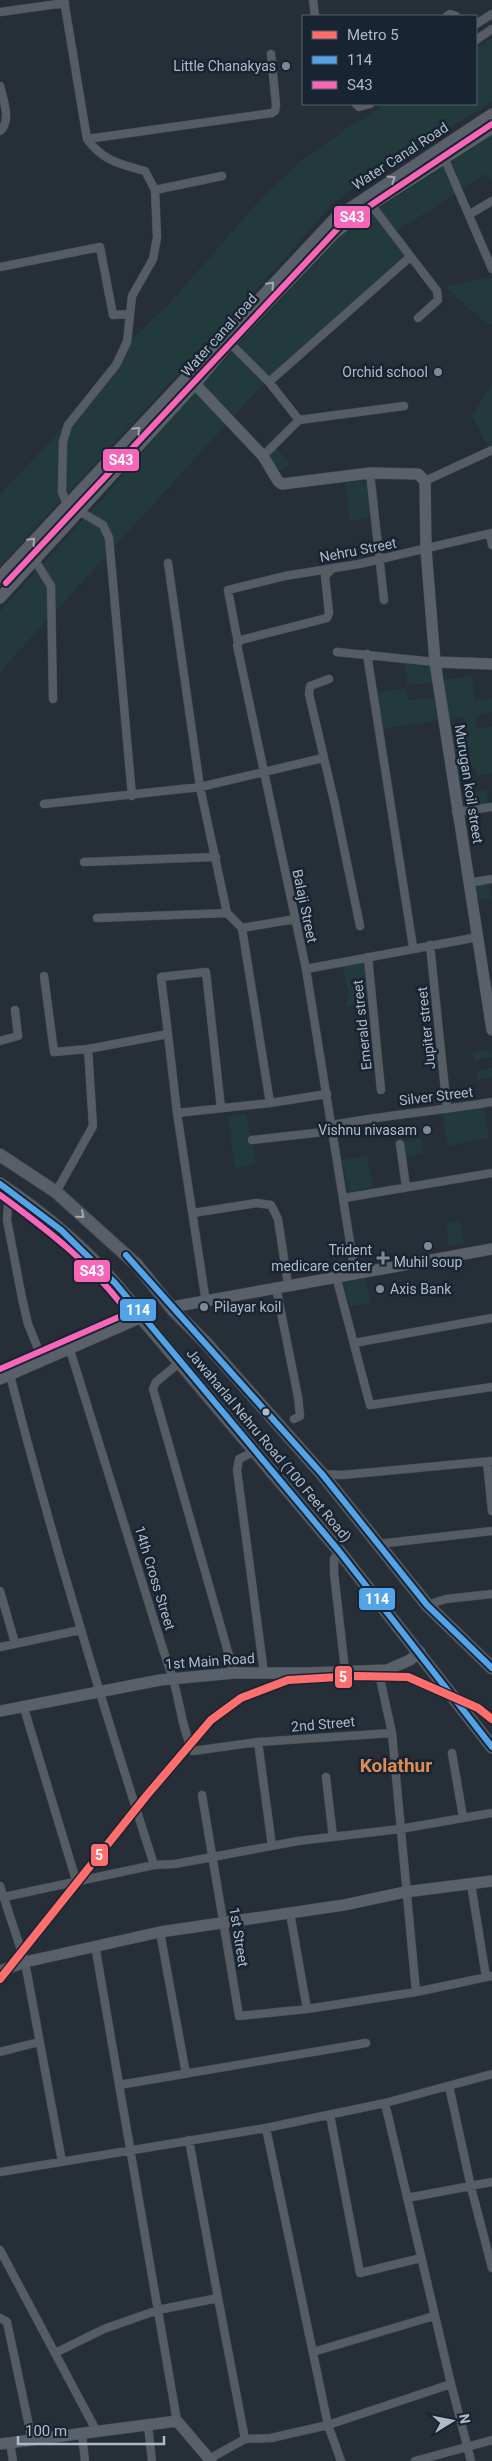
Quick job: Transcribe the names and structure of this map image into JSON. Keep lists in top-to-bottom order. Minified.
{"streets":{"main road":["Jawaharlal Nehru Road (100 Feet Road)"],"street":["Water Canal Road","Water canal road","Nehru Street","Murugan koil street","Balaji Street","Emerald street","Jupiter street","Silver Street","14th Cross Street","1st Main Road","2nd Street","1st Street"]},"crossings":[["Water Canal Road","Water canal road"],["Nehru Street","Murugan koil street"],["Nehru Street","Balaji Street"],["Balaji Street","Silver Street"],["Jupiter street","Silver Street"],["Jawaharlal Nehru Road (100 Feet Road)","1st Main Road"],["14th Cross Street","1st Main Road"],["14th Cross Street","2nd Street"]],"districts":["Kolathur"],"places":{"other":["Little Chanakyas","Orchid school","Vishnu nivasam","Muhil soup","Axis Bank","Pilayar koil"],"health":["Trident medicare center"]},"lines":["transit line S43","transit line 114","metro line 5"],"legend":["Metro 5","114","S43"],"scale_bar":"100 m","north":"right"}
